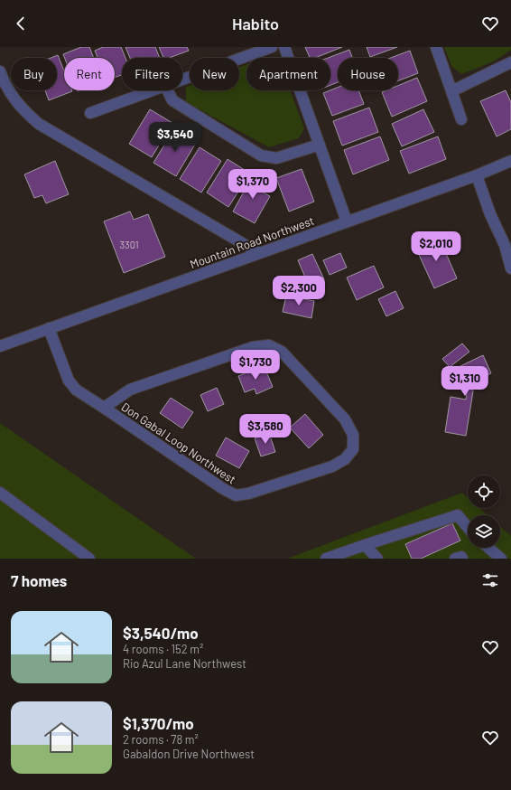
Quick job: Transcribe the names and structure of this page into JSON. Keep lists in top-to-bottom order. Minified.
{"streets":{"street":["Mountain Road Northwest","Don Gabal Loop Northwest"]},"crossings":[["Mountain Road Northwest","Don Gabal Loop Northwest"]],"house_numbers":["3301"],"page":{"header":"Habito","chip":["Buy","Rent","Filters","New","Apartment","House"],"price":["$3,540","$1,370","$2,010","$2,300","$1,730","$1,310","$3,580"],"heading":"7 homes","list":[{"name":"$3,540/mo","note":"4 rooms · 152 m² · Rio Azul Lane Northwest"},{"name":"$1,370/mo","note":"2 rooms · 78 m² · Gabaldon Drive Northwest"}]}}
